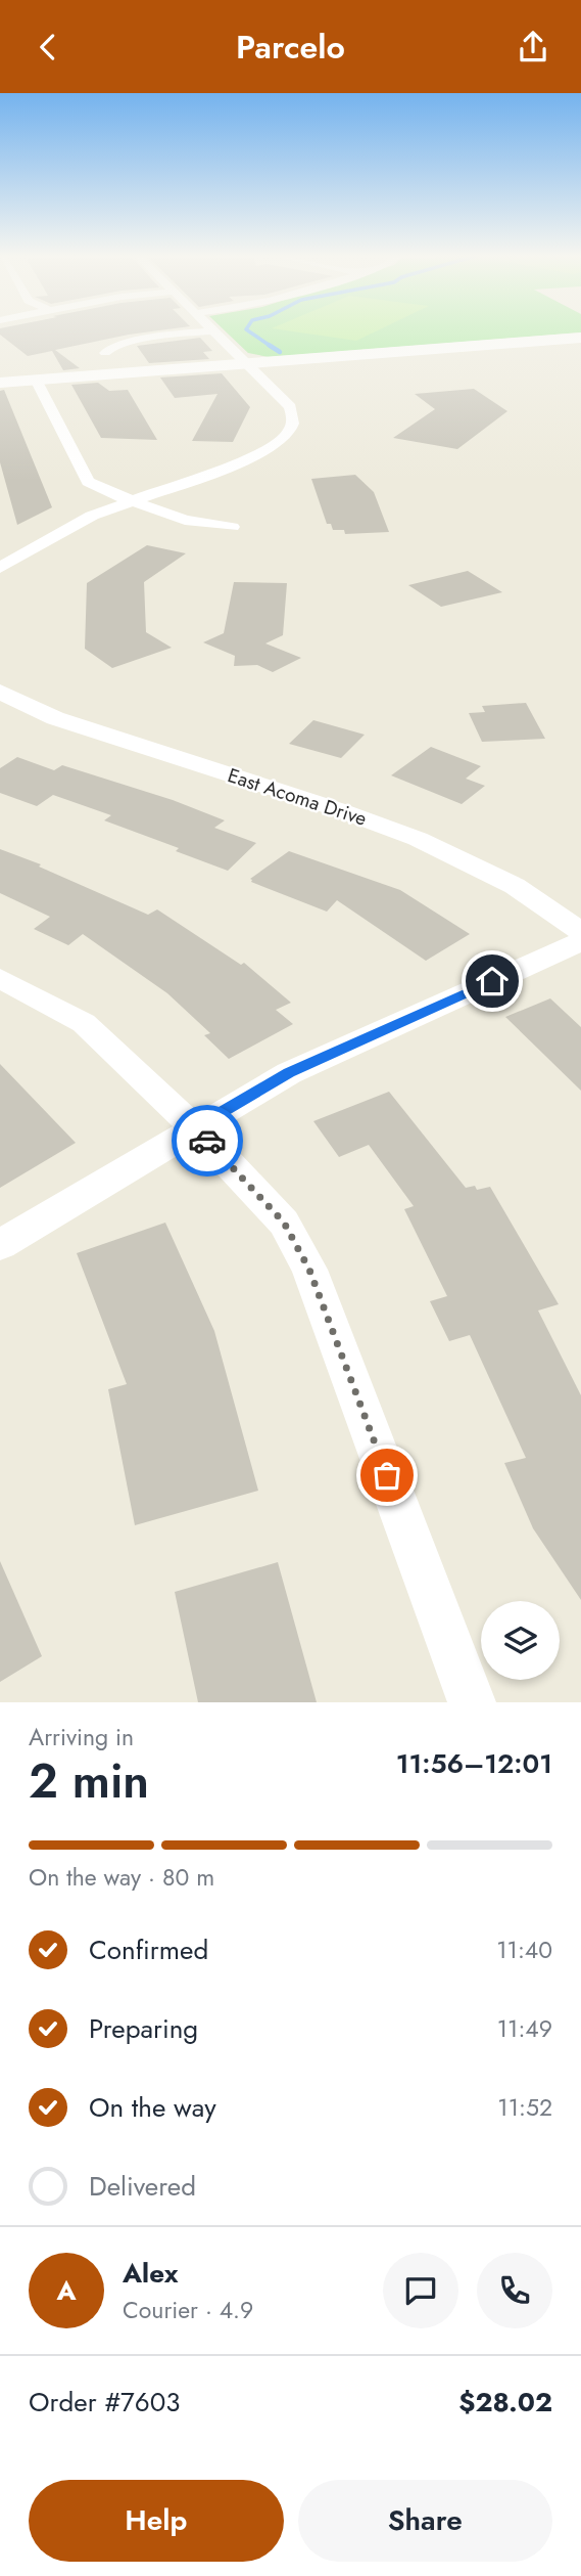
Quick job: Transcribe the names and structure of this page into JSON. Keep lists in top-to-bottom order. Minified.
{"streets":{"street":["East Acoma Drive"]},"page":{"header":"Parcelo","heading":["2 min","Arriving in","11:56–12:01"],"panel":["Alex","Courier · 4.9","Order #7603","$28.02"],"bar":"On the way · 80 m","list":[["Confirmed","11:40"],["Preparing","11:49"],["On the way","11:52"],"Delivered"],"round":"A","buttons":["Help","Share"]}}
